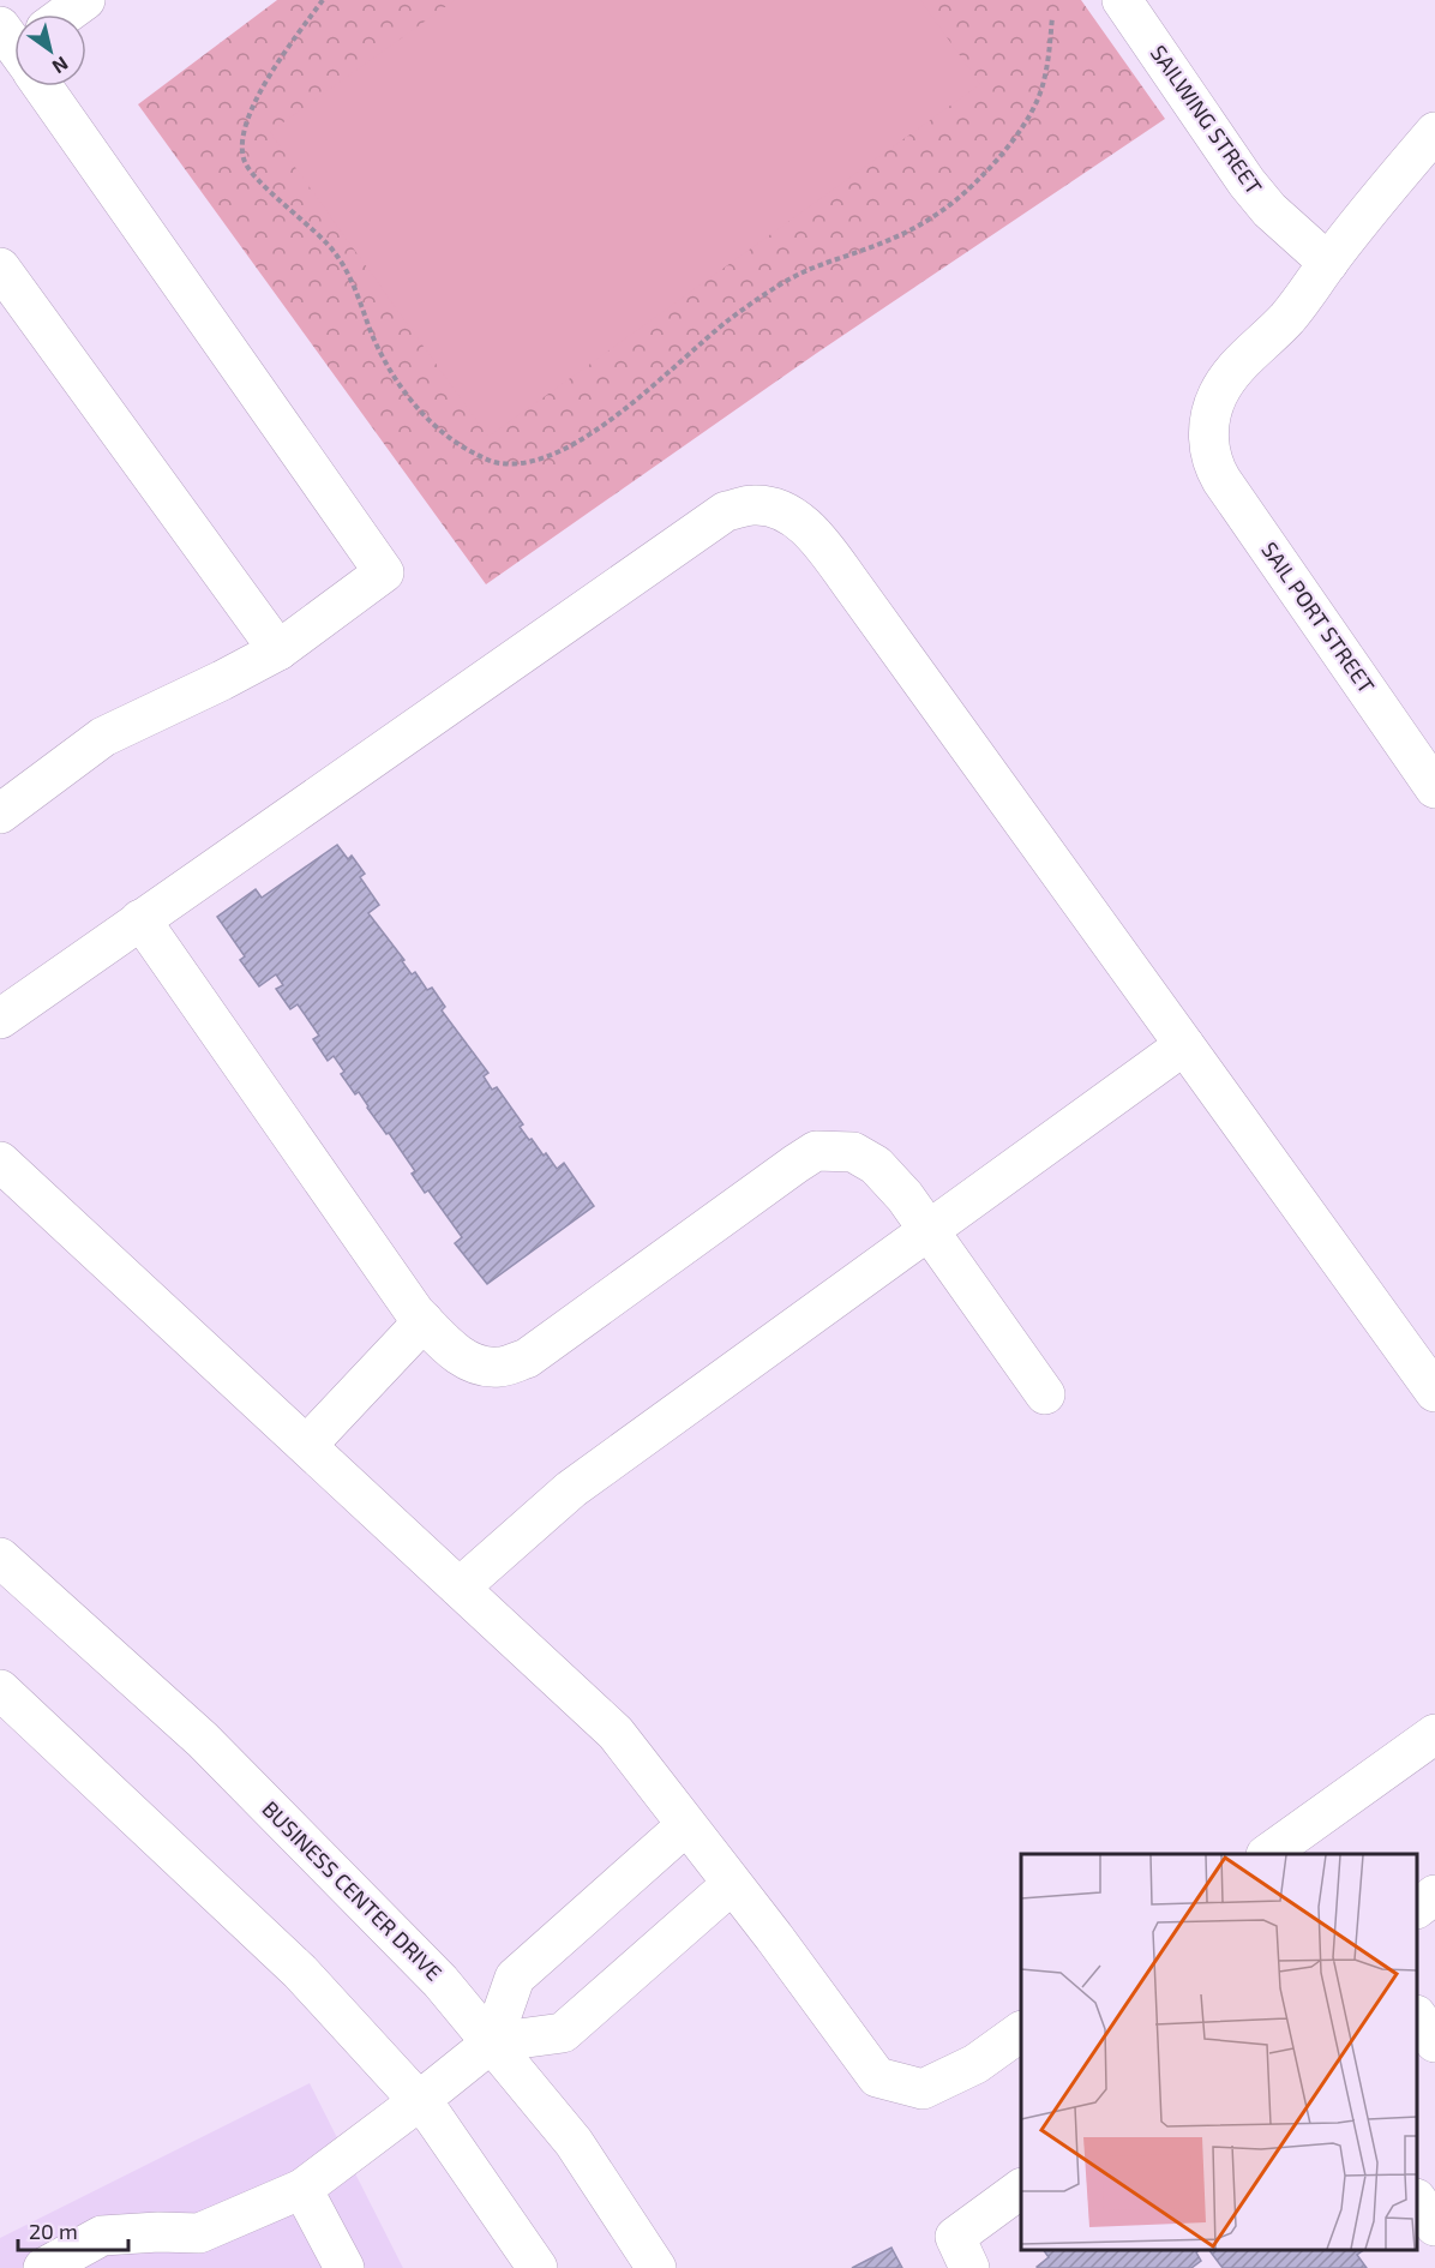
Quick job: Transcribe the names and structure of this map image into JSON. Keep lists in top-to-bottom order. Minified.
{"streets":{"street":["SAILWING STREET","SAIL PORT STREET","BUSINESS CENTER DRIVE"]},"crossings":[["SAILWING STREET","SAIL PORT STREET"]],"scale_bar":"20 m","north":"bottom right"}
